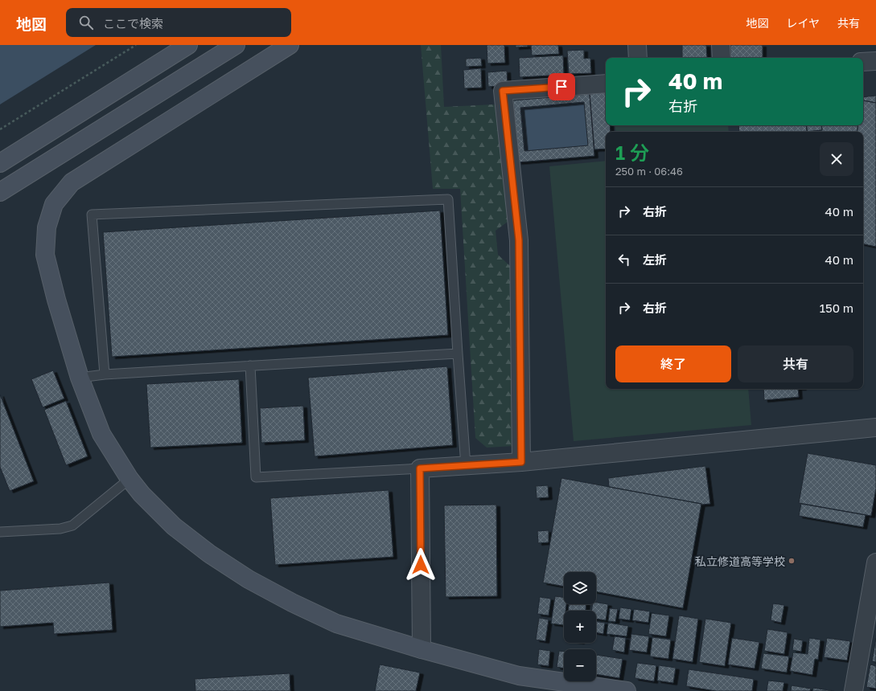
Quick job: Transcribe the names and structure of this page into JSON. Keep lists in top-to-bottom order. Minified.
{"places":["私立修道高等学校"],"page":{"header":"地図","search":"ここで検索","nav":["地図","レイヤ","共有"],"turn":["40 m","右折"],"heading":["1 分","250 m · 06:46"],"list":[{"name":"右折","value":"40 m"},{"name":"左折","value":"40 m"},{"name":"右折","value":"150 m"}],"buttons":["終了","共有"],"map_buttons":["+","−"]}}
